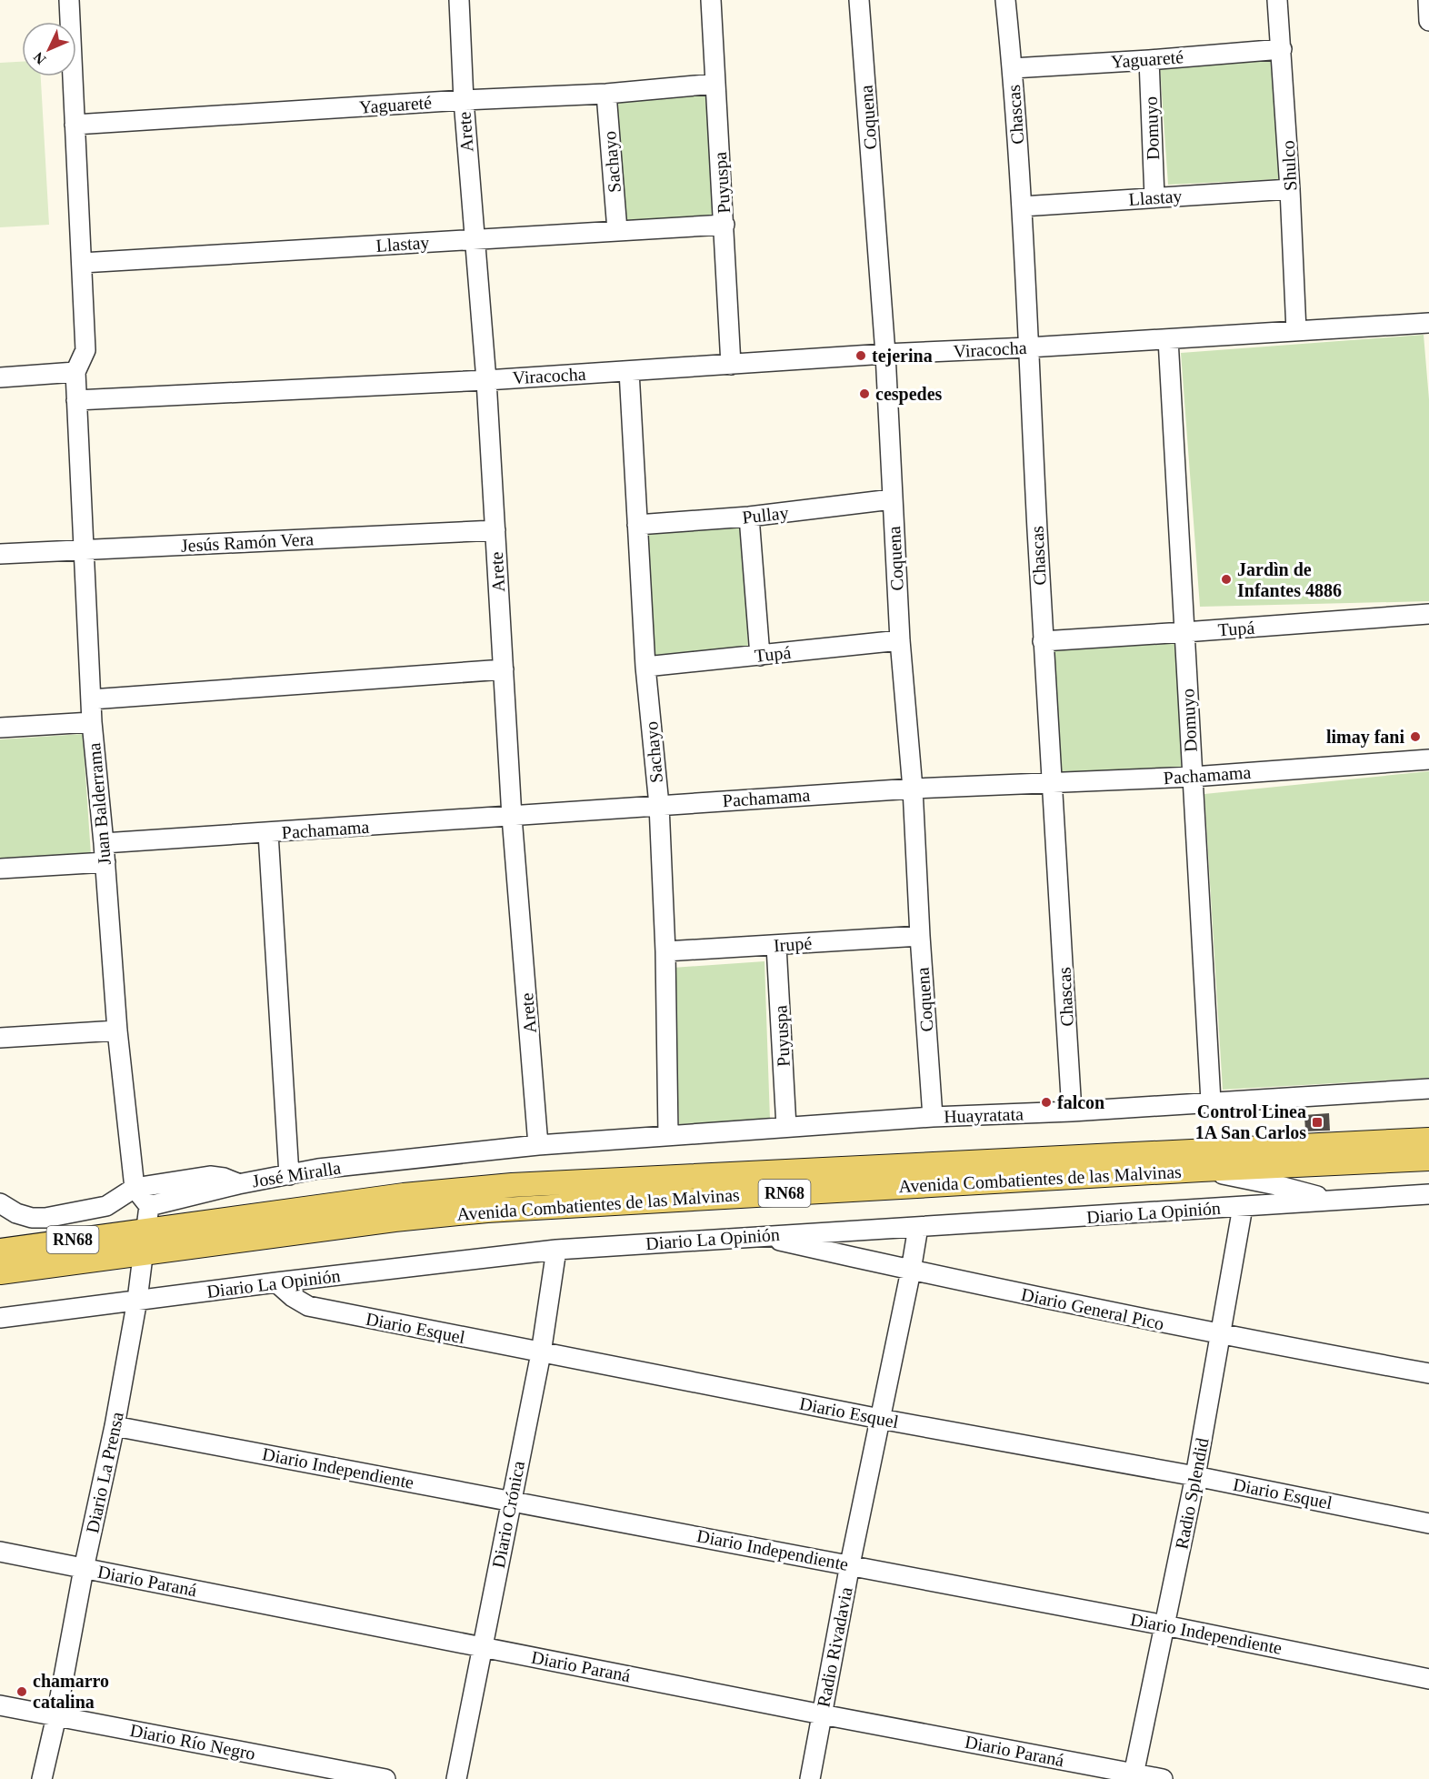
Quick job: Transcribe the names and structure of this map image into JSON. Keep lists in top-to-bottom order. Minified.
{"streets":{"main road":["Avenida Combatientes de las Malvinas","RN68"],"street":["Yaguareté","Chascas","Coquena","Domuyo","Arete","Sachayo","Shulco","Puyuspa","Llastay","Viracocha","Pullay","Jesús Ramón Vera","Tupá","Pachamama","Juan Balderrama","Irupé","Huayratata","José Miralla","Diario La Opinión","Diario General Pico","Diario Esquel","Diario Independiente","Diario La Prensa","Radio Splendid","Diario Crónica","Diario Paraná","Radio Rivadavia","Diario Río Negro"]},"crossings":[["Yaguareté","Chascas"],["Yaguareté","Domuyo"],["Yaguareté","Arete"],["Yaguareté","Sachayo"],["Yaguareté","Shulco"],["Yaguareté","Puyuspa"],["Chascas","Llastay"],["Chascas","Viracocha"],["Chascas","Tupá"],["Chascas","Pachamama"],["Chascas","Huayratata"],["Coquena","Viracocha"],["Coquena","Pullay"],["Coquena","Tupá"],["Coquena","Pachamama"],["Coquena","Irupé"],["Coquena","Huayratata"],["Domuyo","Llastay"],["Domuyo","Viracocha"],["Domuyo","Tupá"],["Domuyo","Pachamama"],["Domuyo","Huayratata"],["Arete","Llastay"],["Arete","Viracocha"],["Arete","Jesús Ramón Vera"],["Arete","Pachamama"],["Arete","Huayratata"],["Arete","José Miralla"],["Sachayo","Llastay"],["Sachayo","Viracocha"],["Sachayo","Pullay"],["Sachayo","Tupá"],["Sachayo","Pachamama"],["Sachayo","Irupé"],["Sachayo","Huayratata"],["Shulco","Llastay"],["Shulco","Viracocha"],["Puyuspa","Llastay"],["Puyuspa","Viracocha"],["Puyuspa","Irupé"],["Puyuspa","Huayratata"],["Viracocha","Juan Balderrama"],["Jesús Ramón Vera","Juan Balderrama"],["Pachamama","Juan Balderrama"],["Juan Balderrama","José Miralla"],["Huayratata","José Miralla"],["Avenida Combatientes de las Malvinas","Diario La Prensa"],["Diario La Opinión","Diario General Pico"],["Diario La Opinión","Diario Esquel"],["Diario La Opinión","Diario La Prensa"],["Diario La Opinión","Radio Splendid"],["Diario La Opinión","Diario Crónica"],["Diario La Opinión","Radio Rivadavia"],["Diario General Pico","Radio Splendid"],["Diario General Pico","Radio Rivadavia"],["Diario Esquel","Radio Splendid"],["Diario Esquel","Diario Crónica"],["Diario Esquel","Radio Rivadavia"],["Diario Independiente","Diario La Prensa"],["Diario Independiente","Radio Splendid"],["Diario Independiente","Diario Crónica"],["Diario Independiente","Radio Rivadavia"],["Diario La Prensa","Diario Paraná"],["Diario La Prensa","Diario Río Negro"],["Radio Splendid","Diario Paraná"],["Diario Crónica","Diario Paraná"],["Diario Paraná","Radio Rivadavia"]],"places":{"other":["tejerina","cespedes","Jardìn de Infantes 4886","limay fani","falcon","chamarro catalina"],"transit":["Control Linea 1A San Carlos"]},"north":"bottom left"}
